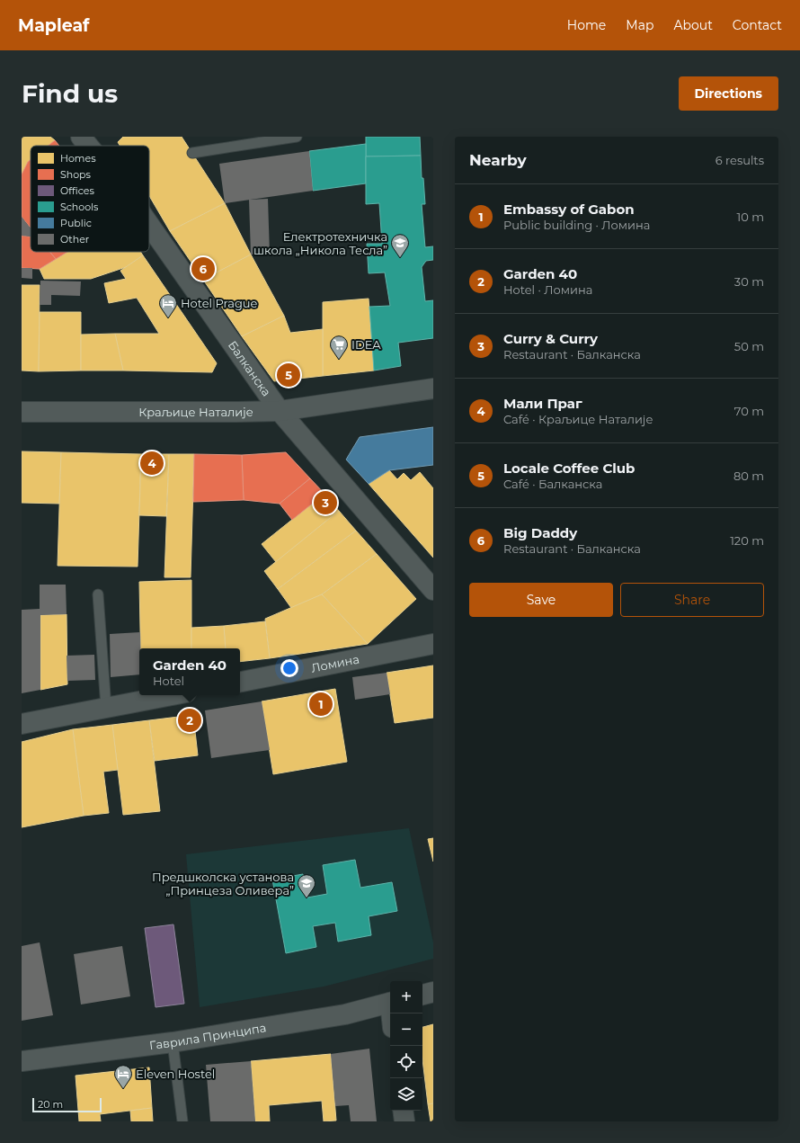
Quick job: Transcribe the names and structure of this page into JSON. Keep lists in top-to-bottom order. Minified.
{"streets":{"street":["Балканска","Краљице Наталије","Ломина","Гаврила Принципа"]},"crossings":[["Балканска","Краљице Наталије"]],"places":{"school or university":["Електротехничка школа „Никола Тесла”","Предшколска установа „Принцеза Оливера”"],"hotel":["Hotel Prague","Eleven Hostel"],"supermarket":["IDEA"]},"legend":["Homes","Shops","Offices","Schools","Public","Other"],"scale_bar":"20 m","page":{"header":"Mapleaf","nav":["Home","Map","About","Contact"],"buttons":["Directions",["Save","Share"]],"title":"Find us","heading":["Nearby","6 results"],"list":[{"mark":"1","name":"Embassy of Gabon","note":"Public building · Ломина","value":"10 m"},{"mark":"2","name":"Garden 40","note":"Hotel · Ломина","value":"30 m"},{"mark":"3","name":"Curry & Curry","note":"Restaurant · Балканска","value":"50 m"},{"mark":"4","name":"Мали Праг","note":"Café · Краљице Наталије","value":"70 m"},{"mark":"5","name":"Locale Coffee Club","note":"Café · Балканска","value":"80 m"},{"mark":"6","name":"Big Daddy","note":"Restaurant · Балканска","value":"120 m"}],"pins":["6","5","4","3","1","2"],"popup":["Garden 40","Hotel"],"map_buttons":["+","−"],"scale":"20 m"}}
